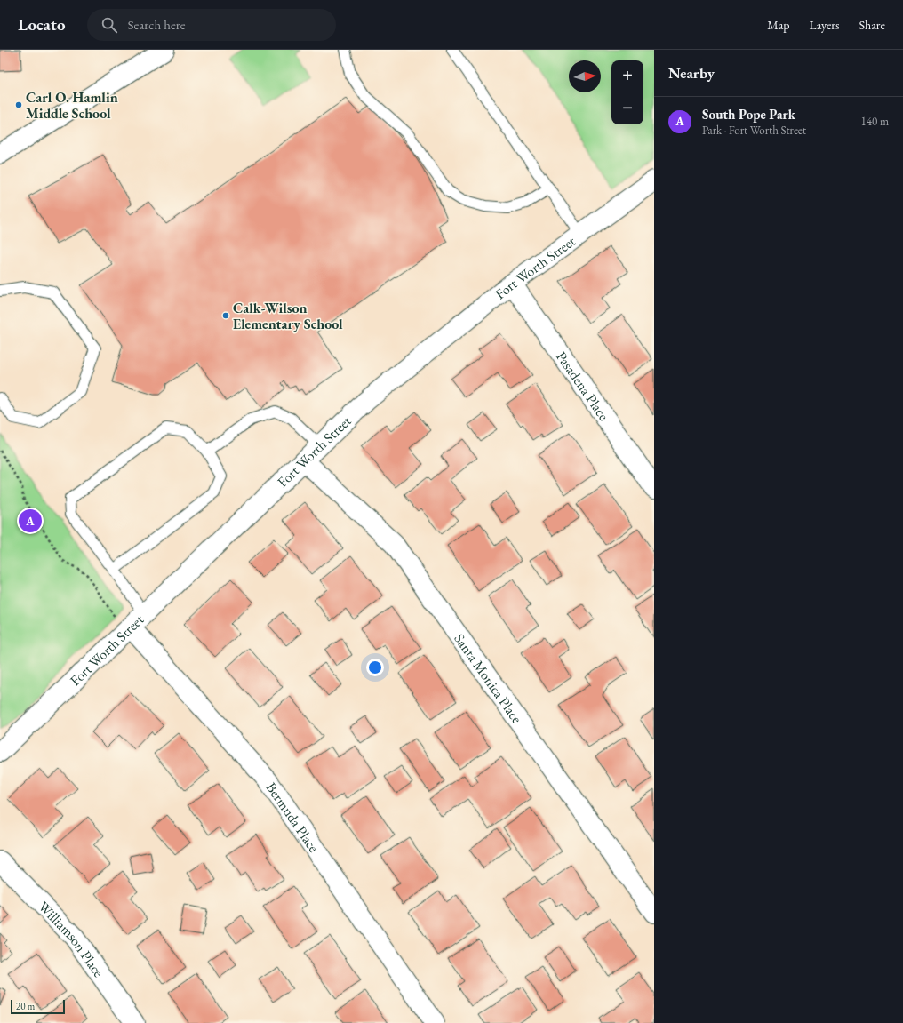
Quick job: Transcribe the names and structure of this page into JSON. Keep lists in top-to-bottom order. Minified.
{"streets":{"street":["Fort Worth Street","Pasadena Place","Santa Monica Place","Bermuda Place","Williamson Place"]},"crossings":[["Fort Worth Street","Pasadena Place"],["Fort Worth Street","Santa Monica Place"],["Fort Worth Street","Bermuda Place"]],"places":["Carl O. Hamlin Middle School","Calk-Wilson Elementary School"],"scale_bar":"20 m","north":"right","page":{"header":"Locato","search":"Search here","nav":["Map","Layers","Share"],"heading":"Nearby","map_buttons":["+","−"],"list":[{"mark":"A","name":"South Pope Park","note":"Park · Fort Worth Street","value":"140 m"}],"pins":"A","scale":"20 m"}}
